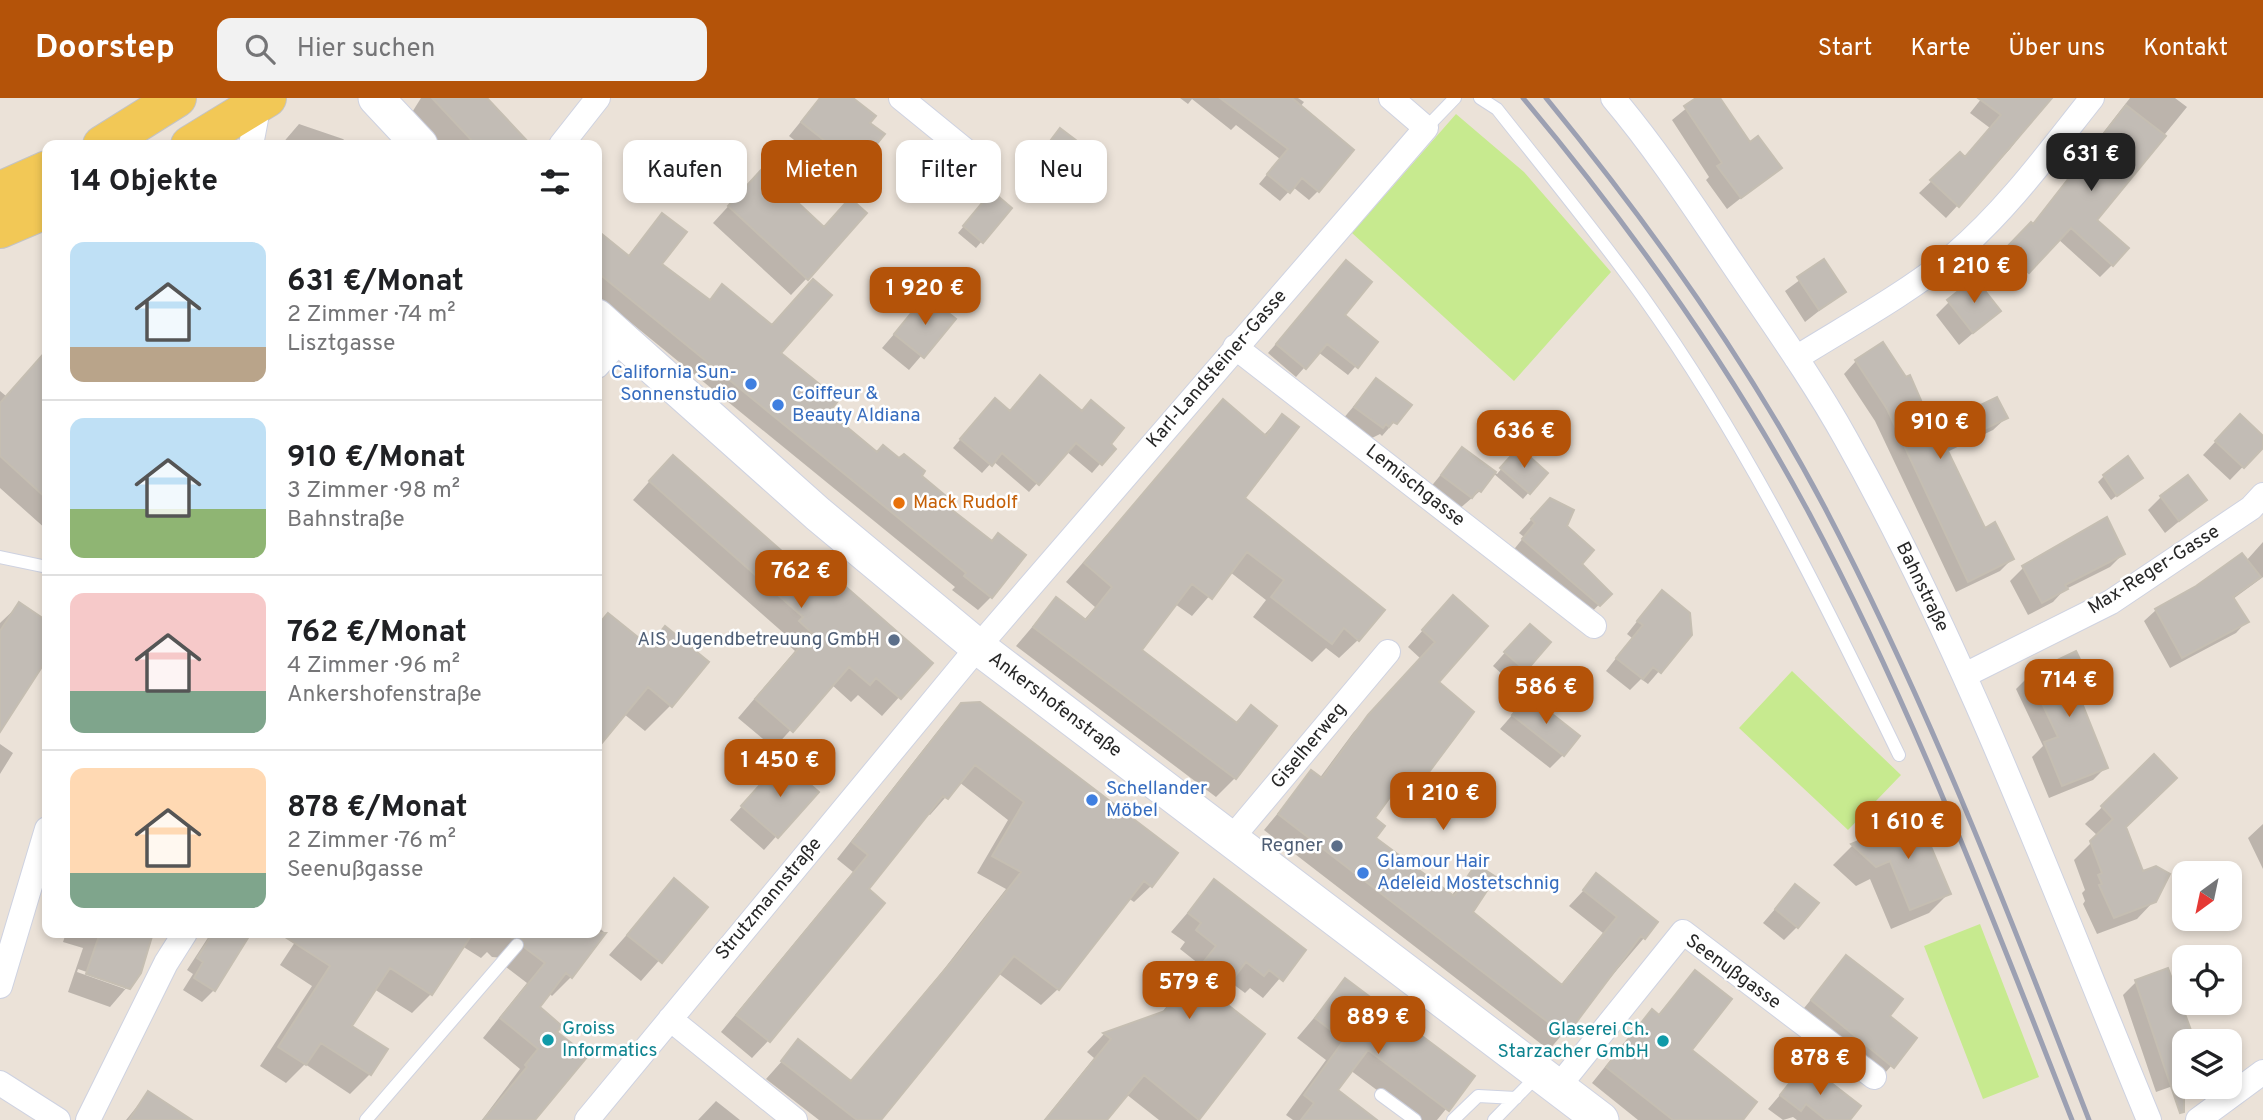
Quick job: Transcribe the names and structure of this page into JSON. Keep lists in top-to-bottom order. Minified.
{"streets":{"street":["Karl-Landsteiner-Gasse","Lemischgasse","Max-Reger-Gasse","Bahnstraße","Ankershofenstraße","Giselherweg","Strutzmannstraße","Seenußgasse"]},"crossings":[["Karl-Landsteiner-Gasse","Lemischgasse"],["Karl-Landsteiner-Gasse","Ankershofenstraße"],["Karl-Landsteiner-Gasse","Strutzmannstraße"],["Max-Reger-Gasse","Bahnstraße"],["Ankershofenstraße","Giselherweg"],["Ankershofenstraße","Strutzmannstraße"],["Ankershofenstraße","Seenußgasse"]],"places":["California Sun- Sonnenstudio","Coiffeur & Beauty Aldiana","Mack Rudolf","AIS Jugendbetreuung GmbH","Schellander Möbel","Regner","Glamour Hair Adeleid Mostetschnig","Groiss Informatics","Glaserei Ch. Starzacher GmbH"],"north":"bottom left","page":{"header":"Doorstep","search":"Hier suchen","nav":["Start","Karte","Über uns","Kontakt"],"price":["631 €","1 210 €","1 920 €","910 €","636 €","762 €","714 €","586 €","1 450 €","1 210 €","1 610 €","579 €","889 €","878 €"],"chip":["Kaufen","Mieten","Filter","Neu"],"heading":"14 Objekte","list":[{"name":"631 €/Monat","note":"2 Zimmer · 74 m² · Lisztgasse"},{"name":"910 €/Monat","note":"3 Zimmer · 98 m² · Bahnstraße"},{"name":"762 €/Monat","note":"4 Zimmer · 96 m² · Ankershofenstraße"},{"name":"878 €/Monat","note":"2 Zimmer · 76 m² · Seenußgasse"}]}}
